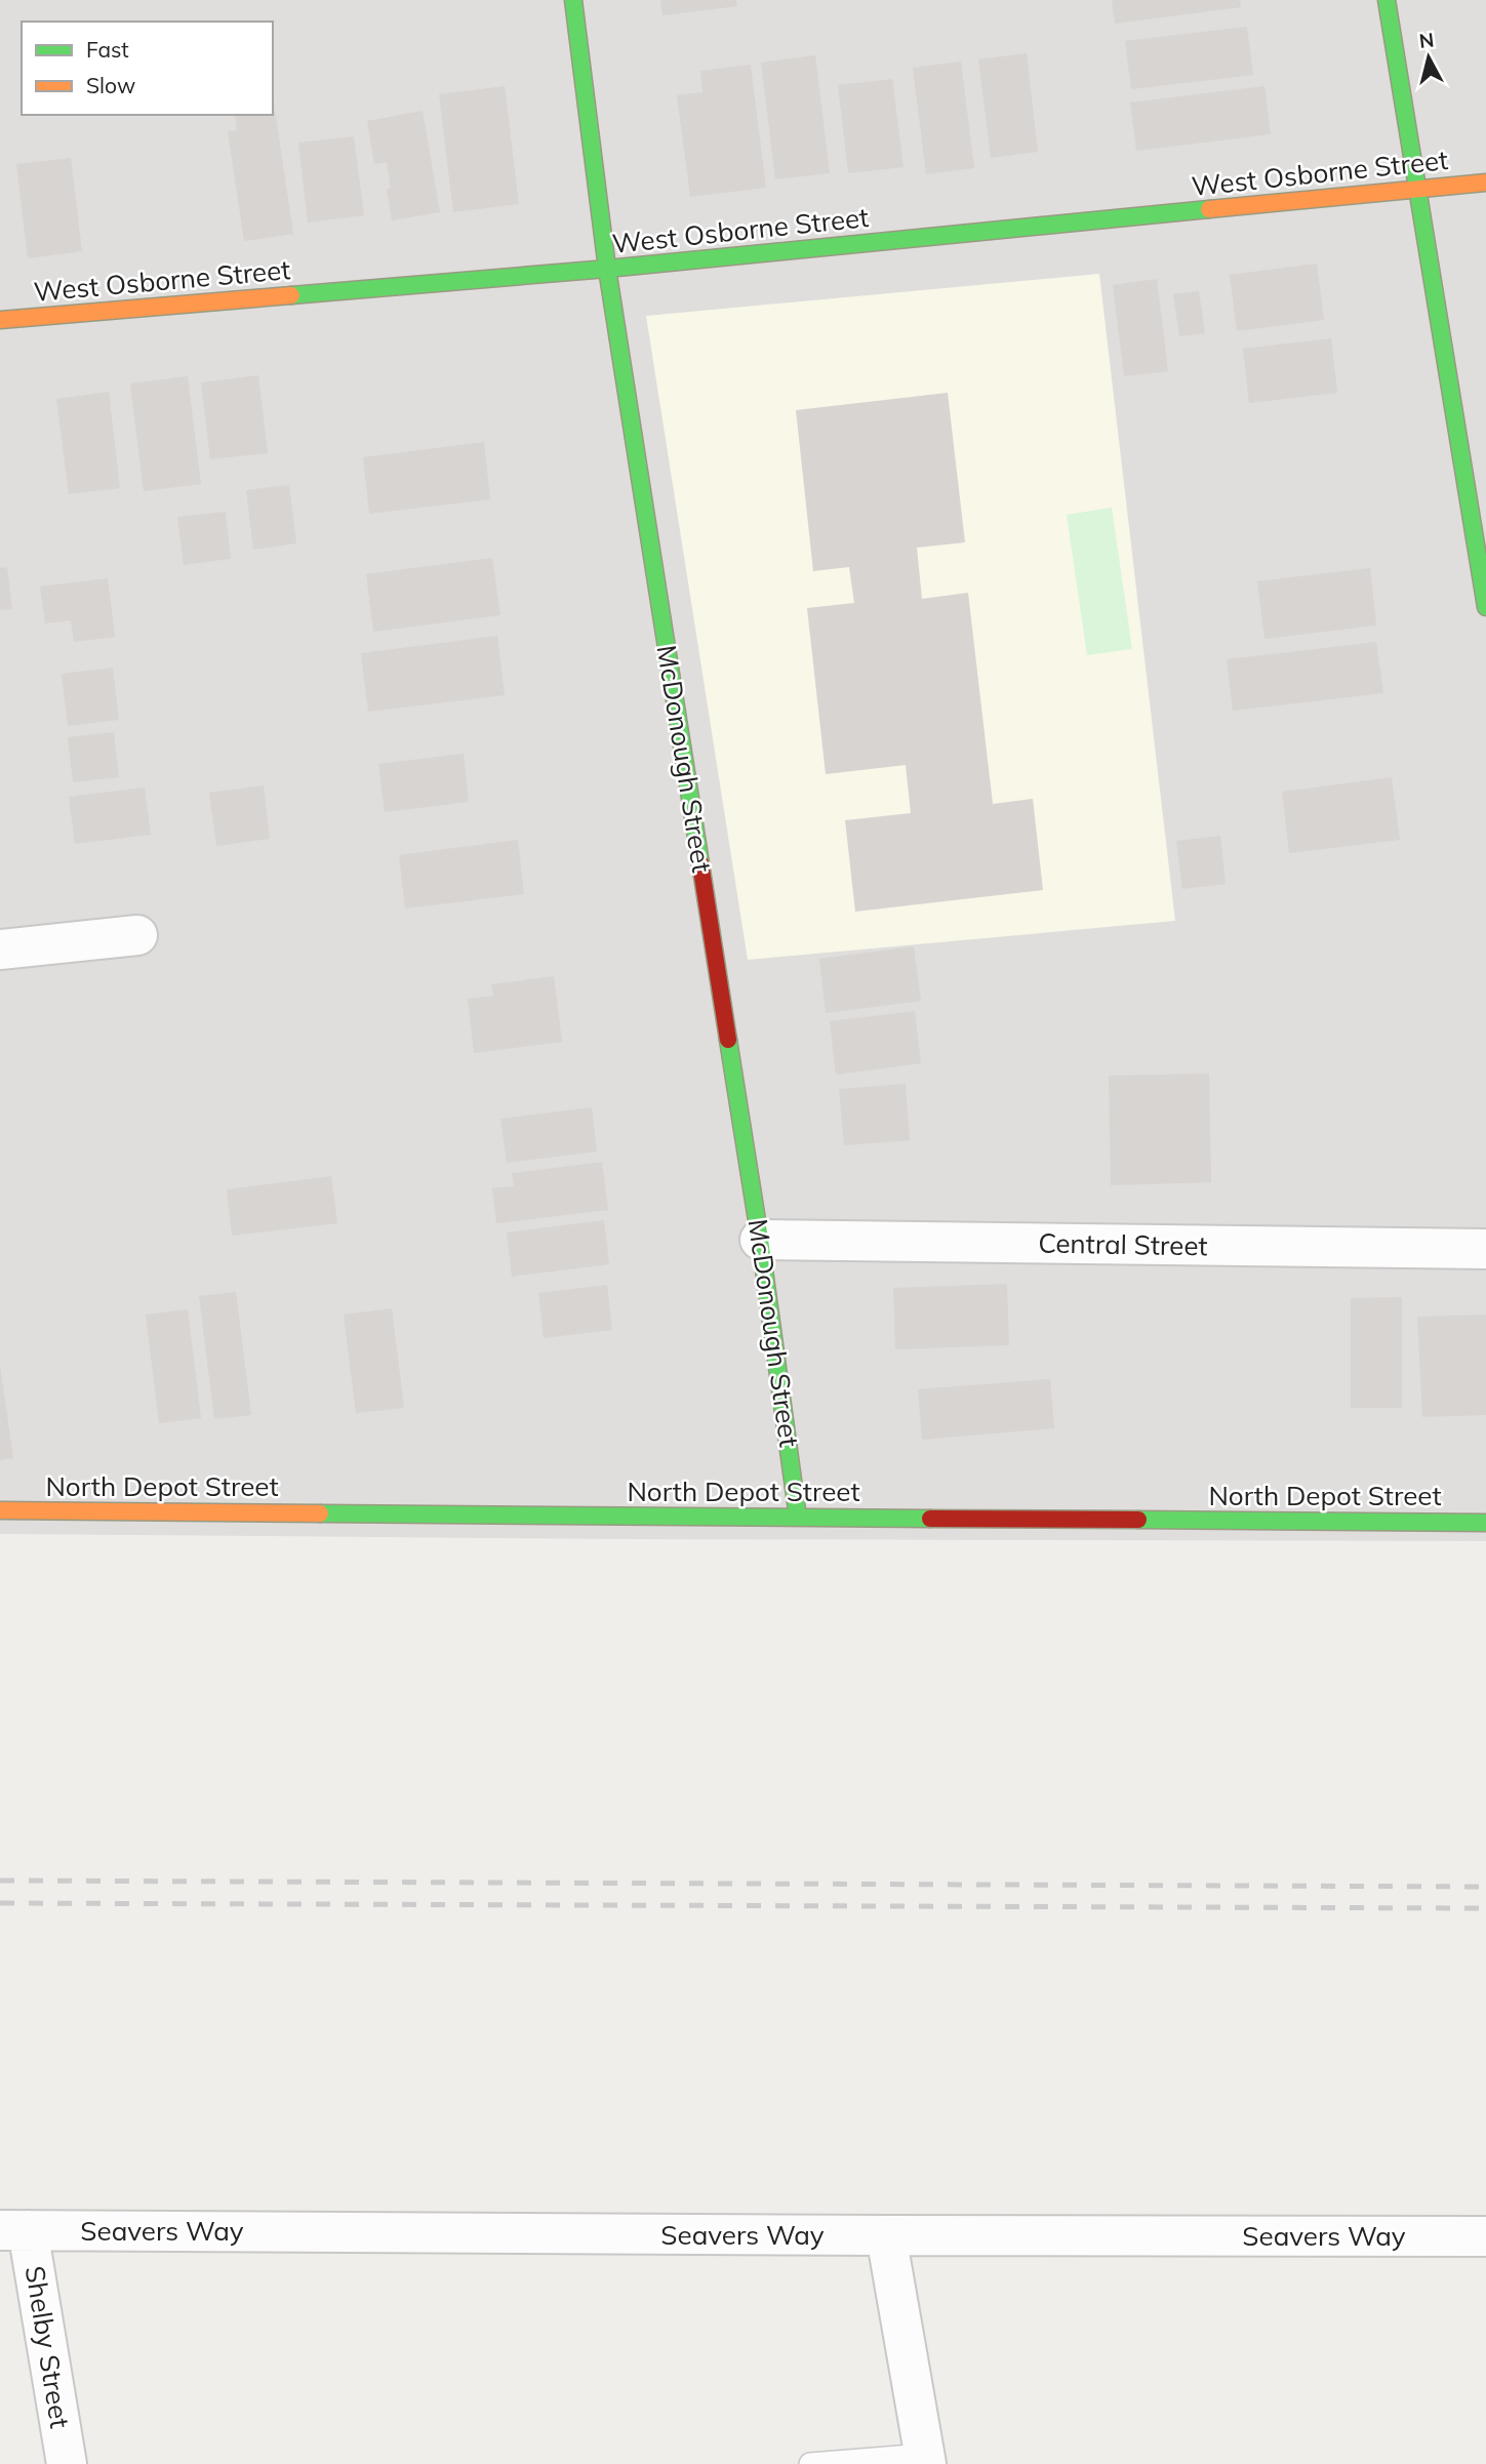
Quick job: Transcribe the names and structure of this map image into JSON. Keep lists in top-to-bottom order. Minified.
{"streets":{"street":["West Osborne Street","McDonough Street","Central Street","North Depot Street","Seavers Way","Shelby Street"]},"crossings":[["West Osborne Street","McDonough Street"],["McDonough Street","Central Street"],["McDonough Street","North Depot Street"],["Seavers Way","Shelby Street"]],"legend":["Fast","Slow"],"north":"top"}
